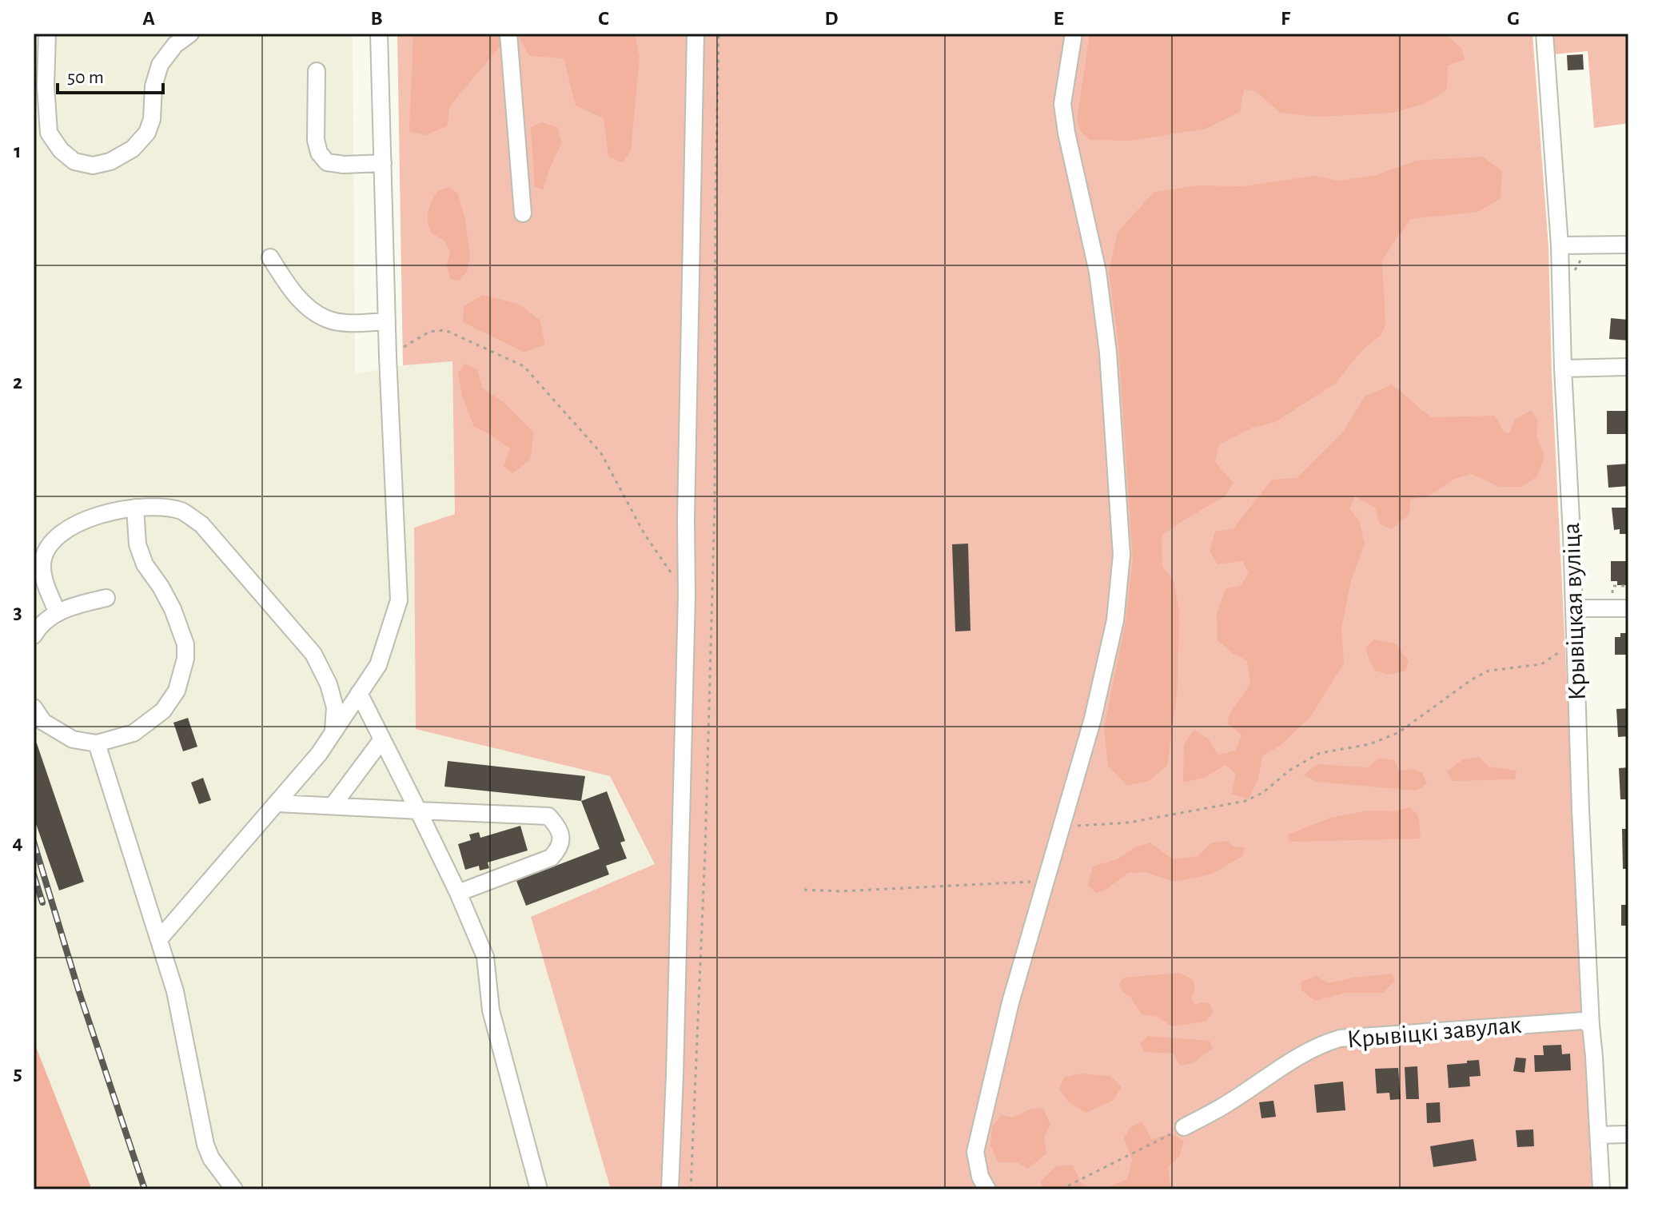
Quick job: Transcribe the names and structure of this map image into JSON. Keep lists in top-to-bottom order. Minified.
{"streets":{"street":["Крывіцкая вуліца","Крывіцкі завулак"]},"crossings":[["Крывіцкая вуліца","Крывіцкі завулак"]],"scale_bar":"50 m","grid":{"columns":["A","B","C","D","E","F","G"],"rows":["1","2","3","4","5"]}}
